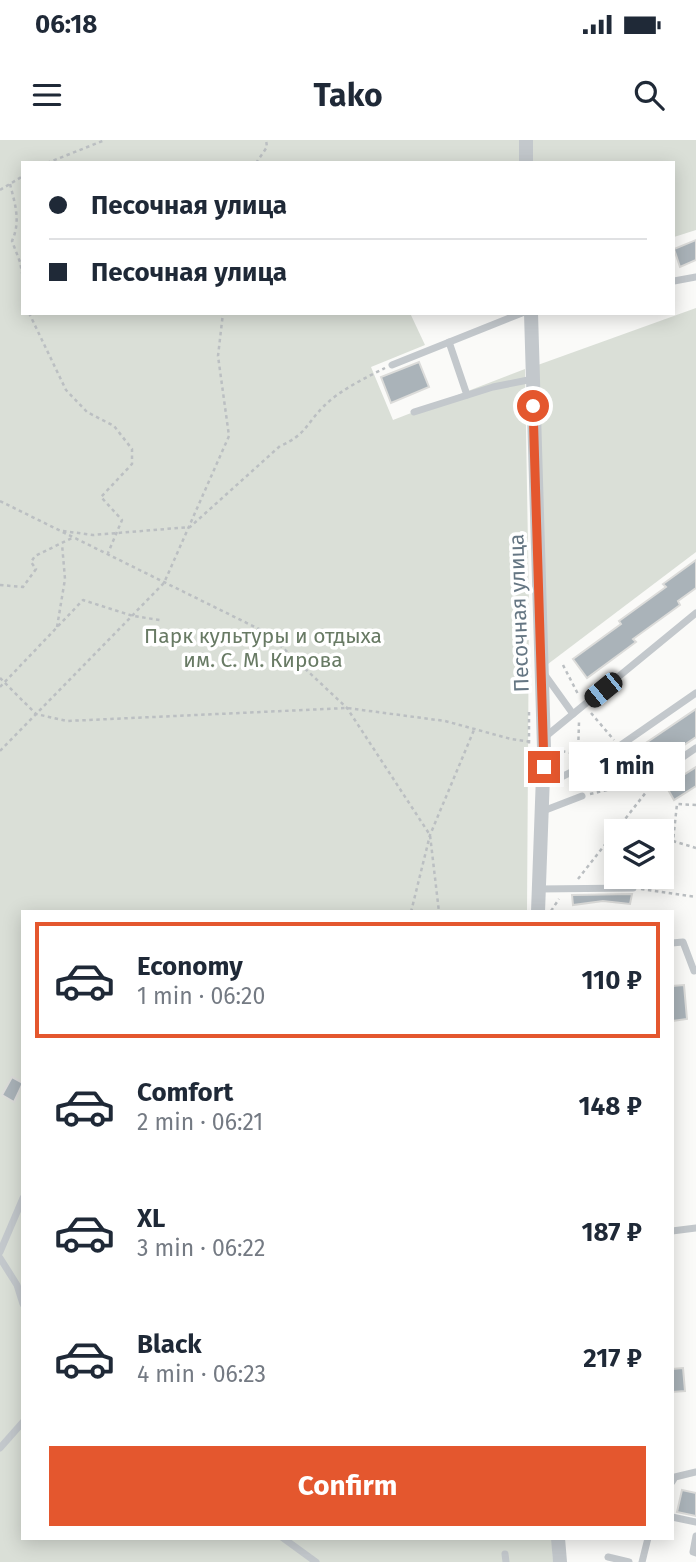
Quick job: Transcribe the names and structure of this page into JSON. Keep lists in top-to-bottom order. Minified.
{"streets":{"street":["Песочная улица"]},"parks":["Парк культуры и отдыха им. С. М. Кирова"],"page":{"status":"06:18","header":"Tako","banner":["Песочная улица","Песочная улица"],"bubble":"1 min","list":[{"name":"Economy","note":"1 min · 06:20","value":"110 ₽"},{"name":"Comfort","note":"2 min · 06:21","value":"148 ₽"},{"name":"XL","note":"3 min · 06:22","value":"187 ₽"},{"name":"Black","note":"4 min · 06:23","value":"217 ₽"}],"buttons":"Confirm"}}
